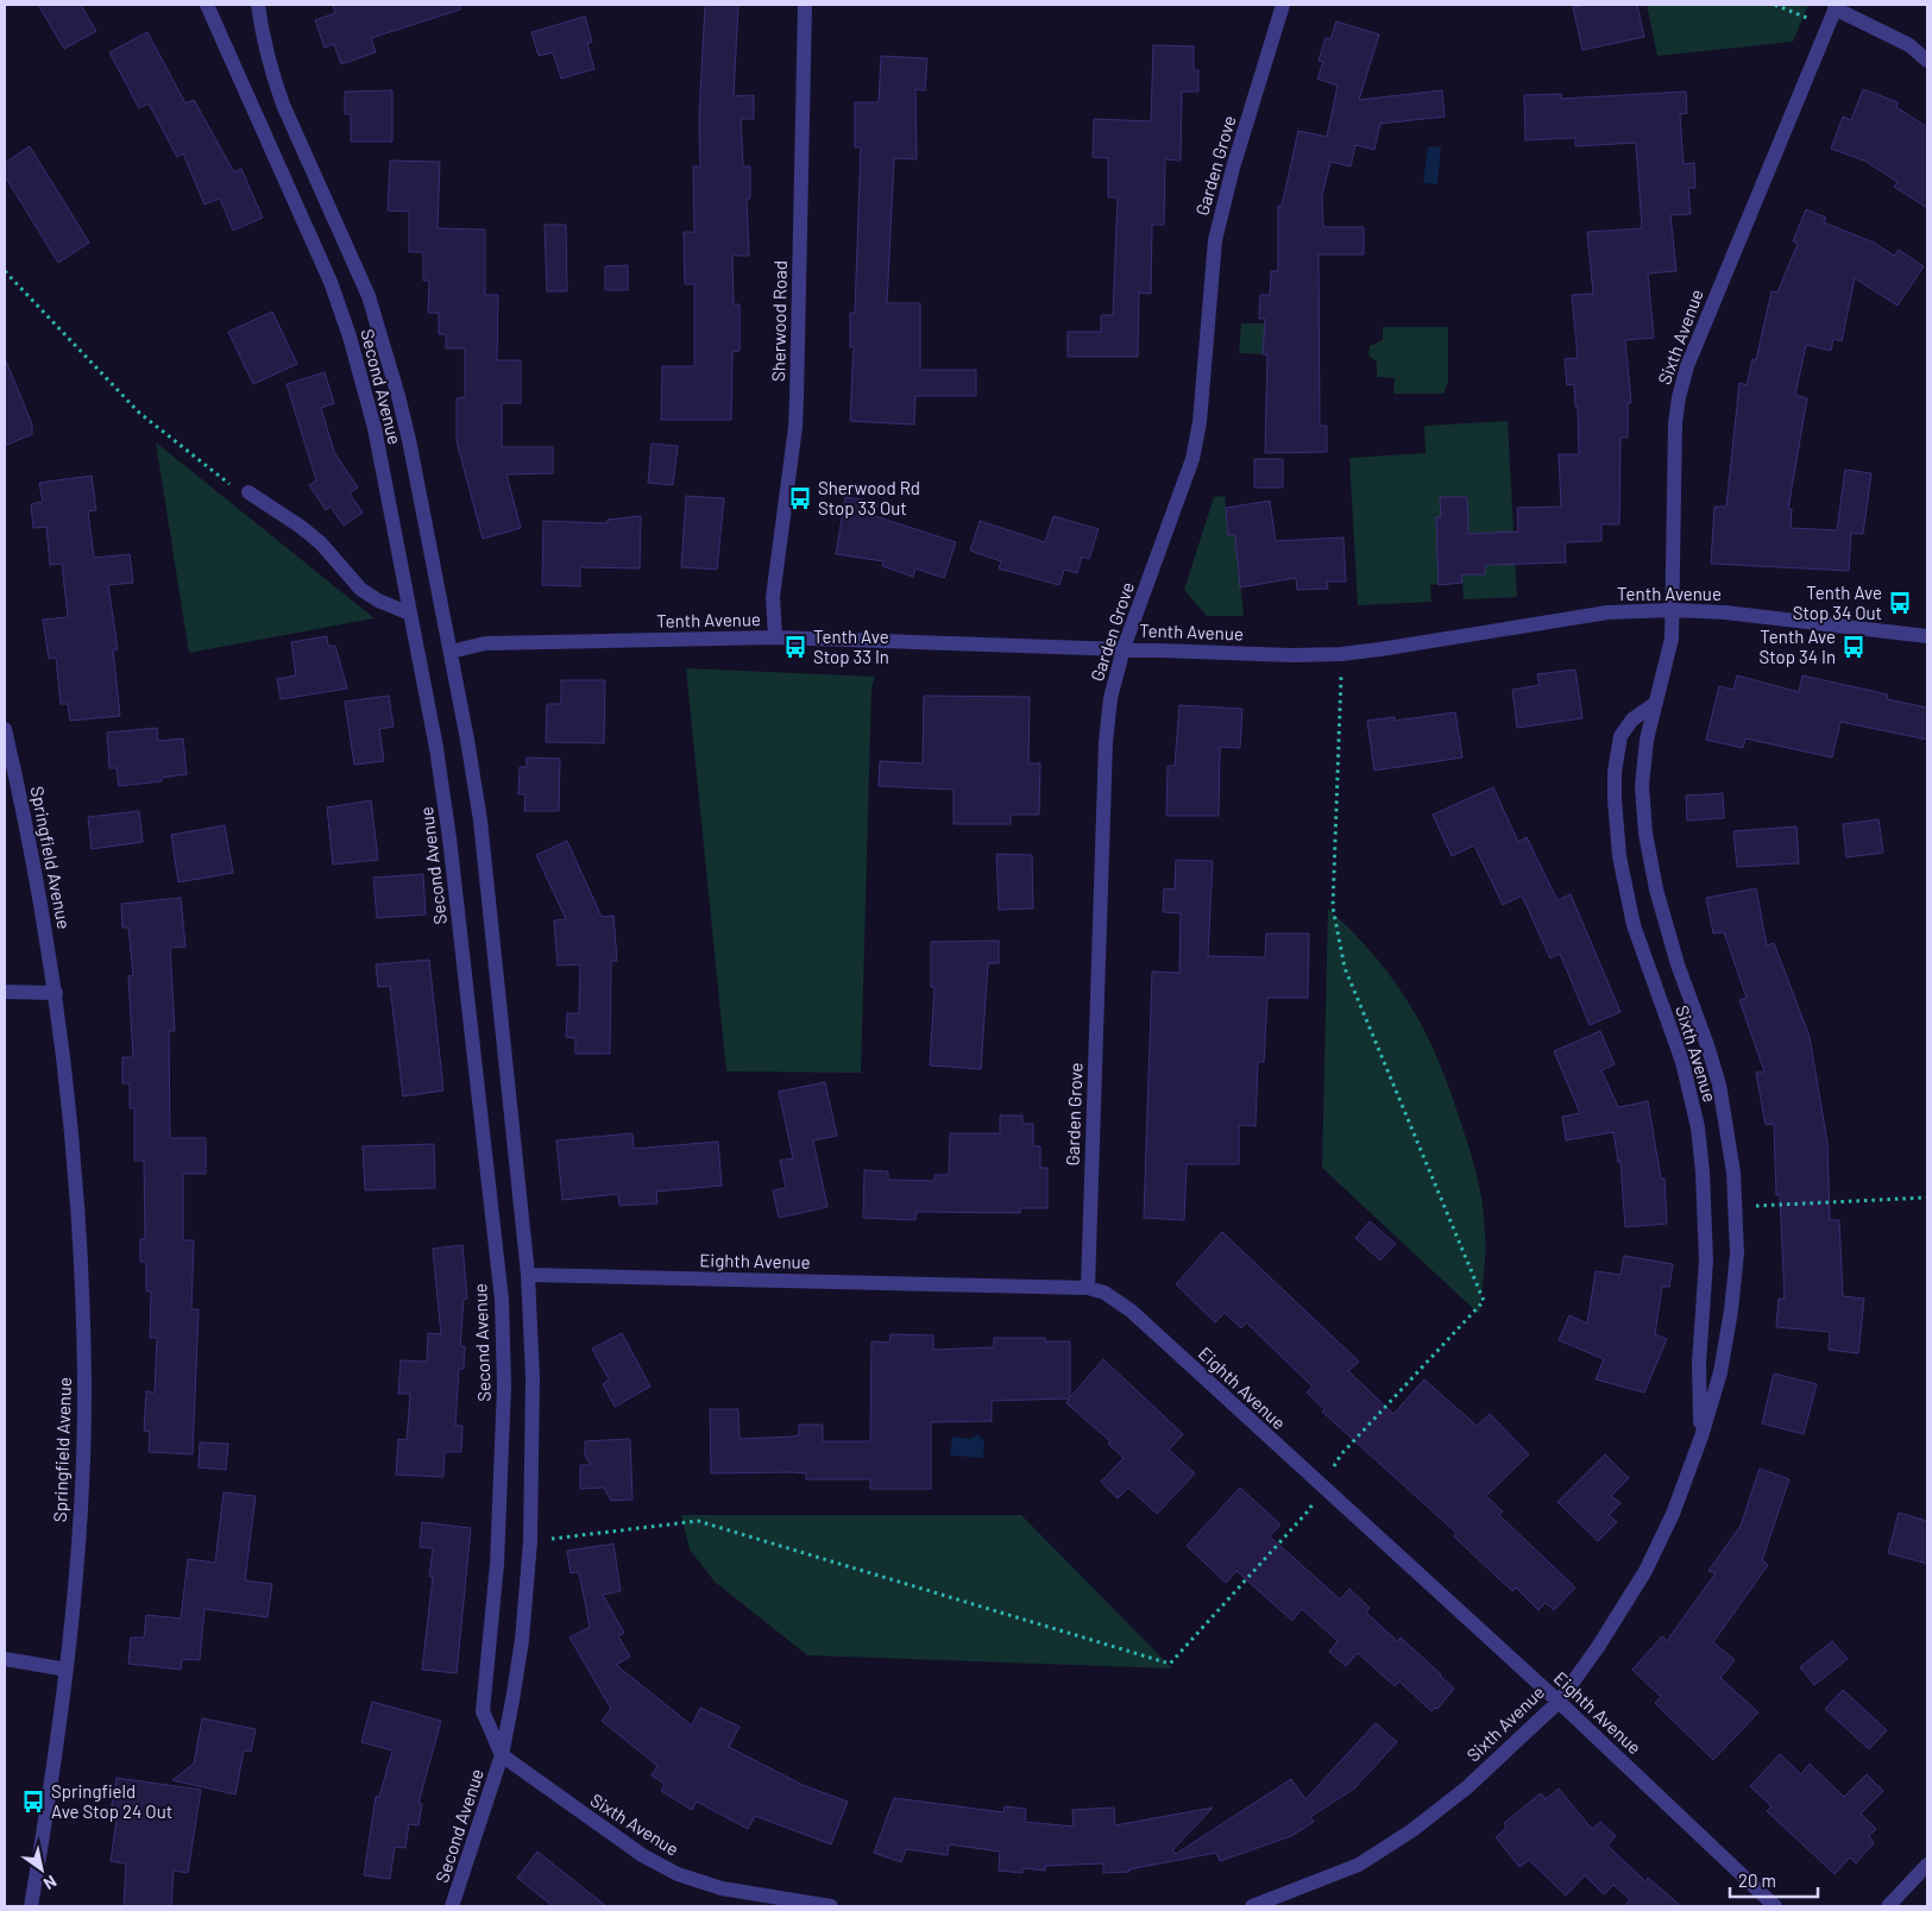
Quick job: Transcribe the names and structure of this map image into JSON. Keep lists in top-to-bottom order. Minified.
{"streets":{"street":["Garden Grove","Sherwood Road","Sixth Avenue","Second Avenue","Tenth Avenue","Springfield Avenue","Eighth Avenue"]},"crossings":[["Garden Grove","Tenth Avenue"],["Garden Grove","Eighth Avenue"],["Sherwood Road","Tenth Avenue"],["Sixth Avenue","Second Avenue"],["Sixth Avenue","Tenth Avenue"],["Sixth Avenue","Eighth Avenue"],["Second Avenue","Tenth Avenue"],["Second Avenue","Eighth Avenue"]],"places":{"bus stop":["Sherwood Rd Stop 33 Out","Tenth Ave Stop 34 Out","Tenth Ave Stop 33 In","Tenth Ave Stop 34 In","Springfield Ave Stop 24 Out"]},"scale_bar":"20 m","north":"bottom right"}
